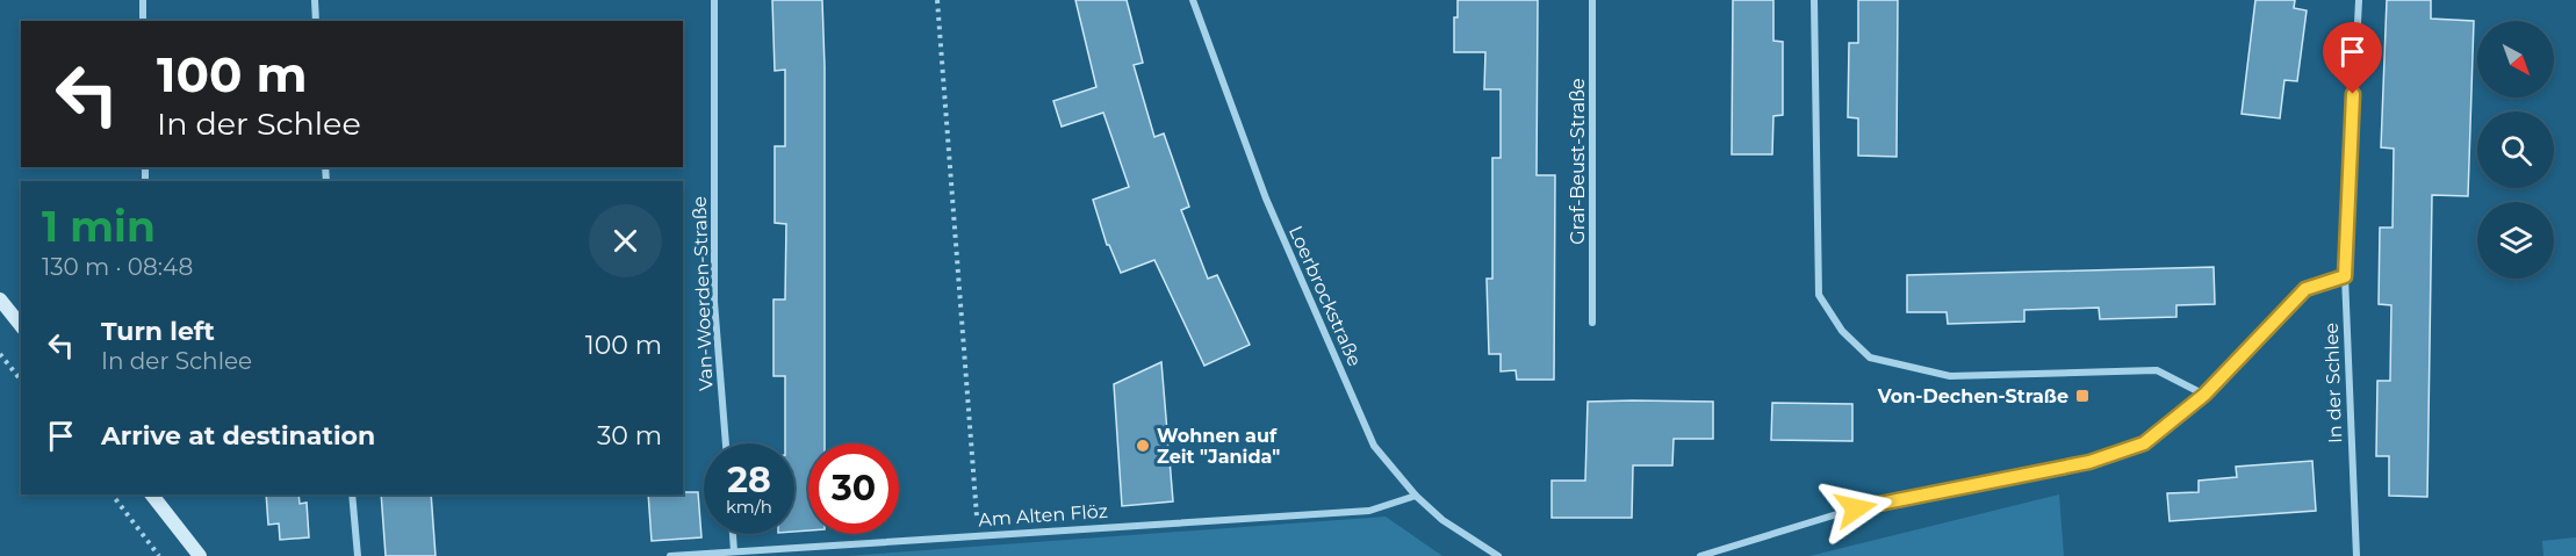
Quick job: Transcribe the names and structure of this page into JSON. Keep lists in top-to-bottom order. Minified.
{"streets":{"street":["Graf-Beust-Straße","Van-Woerden-Straße","Loerbrockstraße","In der Schlee","Am Alten Flöz"]},"crossings":[["Loerbrockstraße","Am Alten Flöz"]],"places":{"transit":["Von-Dechen-Straße"],"other":["Wohnen auf Zeit \"Janida\""]},"north":"bottom right","page":{"turn":["100 m","In der Schlee"],"heading":["1 min","130 m · 08:48"],"list":[{"name":"Turn left","note":"In der Schlee","value":"100 m"},{"name":"Arrive at destination","value":"30 m"}],"speed":"28 km/h","limit":"30"}}
